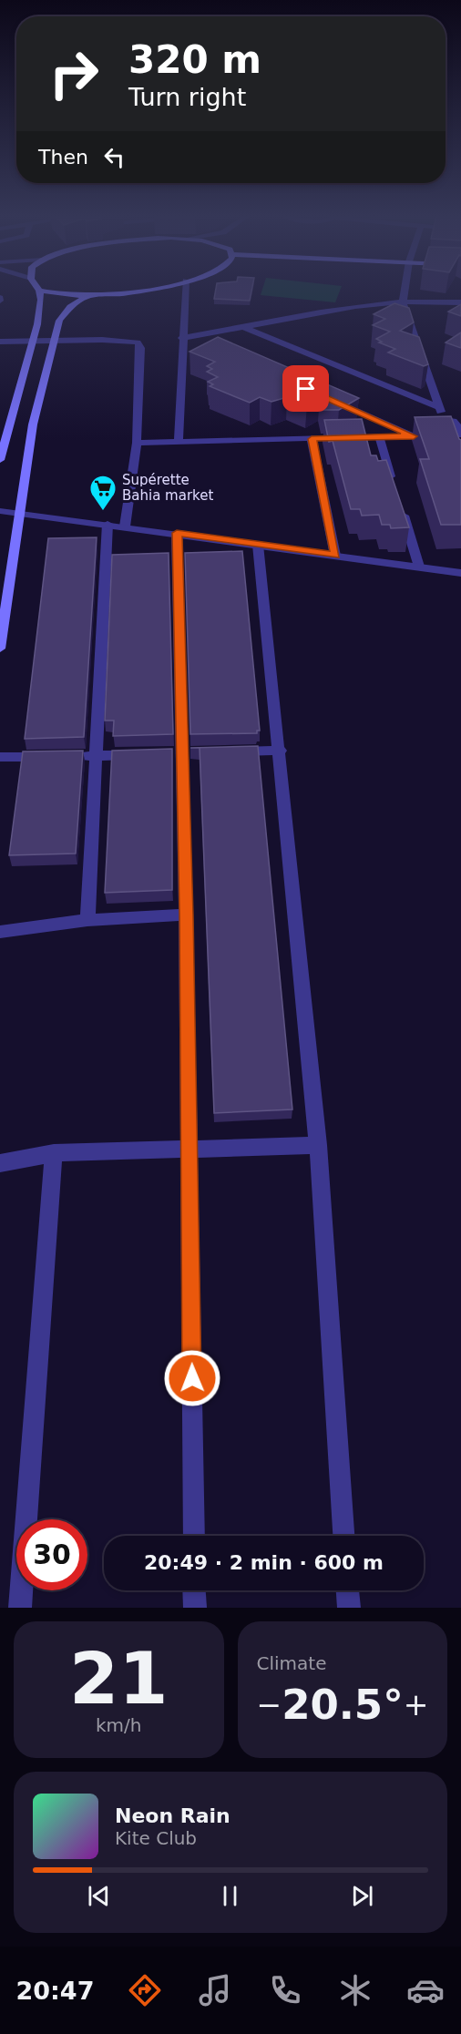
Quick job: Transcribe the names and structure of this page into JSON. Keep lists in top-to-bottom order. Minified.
{"places":{"supermarket":["Supérette Bahia market"]},"page":{"turn":["320 m","Turn right"],"then":"Then","limit":"30","trip":"20:49 · 2 min · 600 m","tile":[["21","km/h"],"Climate"],"heat":["−","20.5°","+"],"song":["Neon Rain","Kite Club"],"tabs":"20:47"}}
